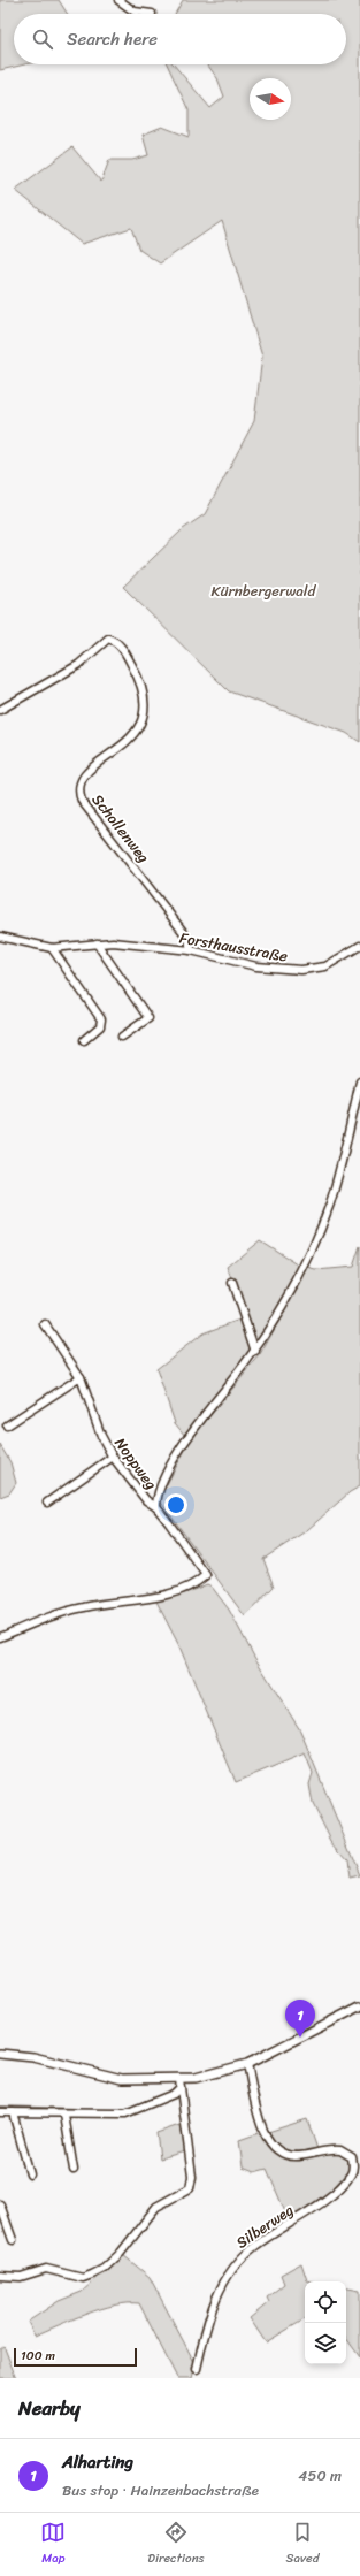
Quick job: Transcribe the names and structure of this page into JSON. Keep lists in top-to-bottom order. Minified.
{"streets":{"street":["Schollenweg","Forsthausstraße","Noppweg","Silberweg"]},"crossings":[["Schollenweg","Forsthausstraße"]],"parks":["Kürnbergerwald"],"scale_bar":"100 m","north":"right","page":{"search":"Search here","pins":"1","scale":"100 m","heading":"Nearby","list":[{"mark":"1","name":"Alharting","note":"Bus stop · Hainzenbachstraße","value":"450 m"}],"nav":["Map","Directions","Saved"]}}
